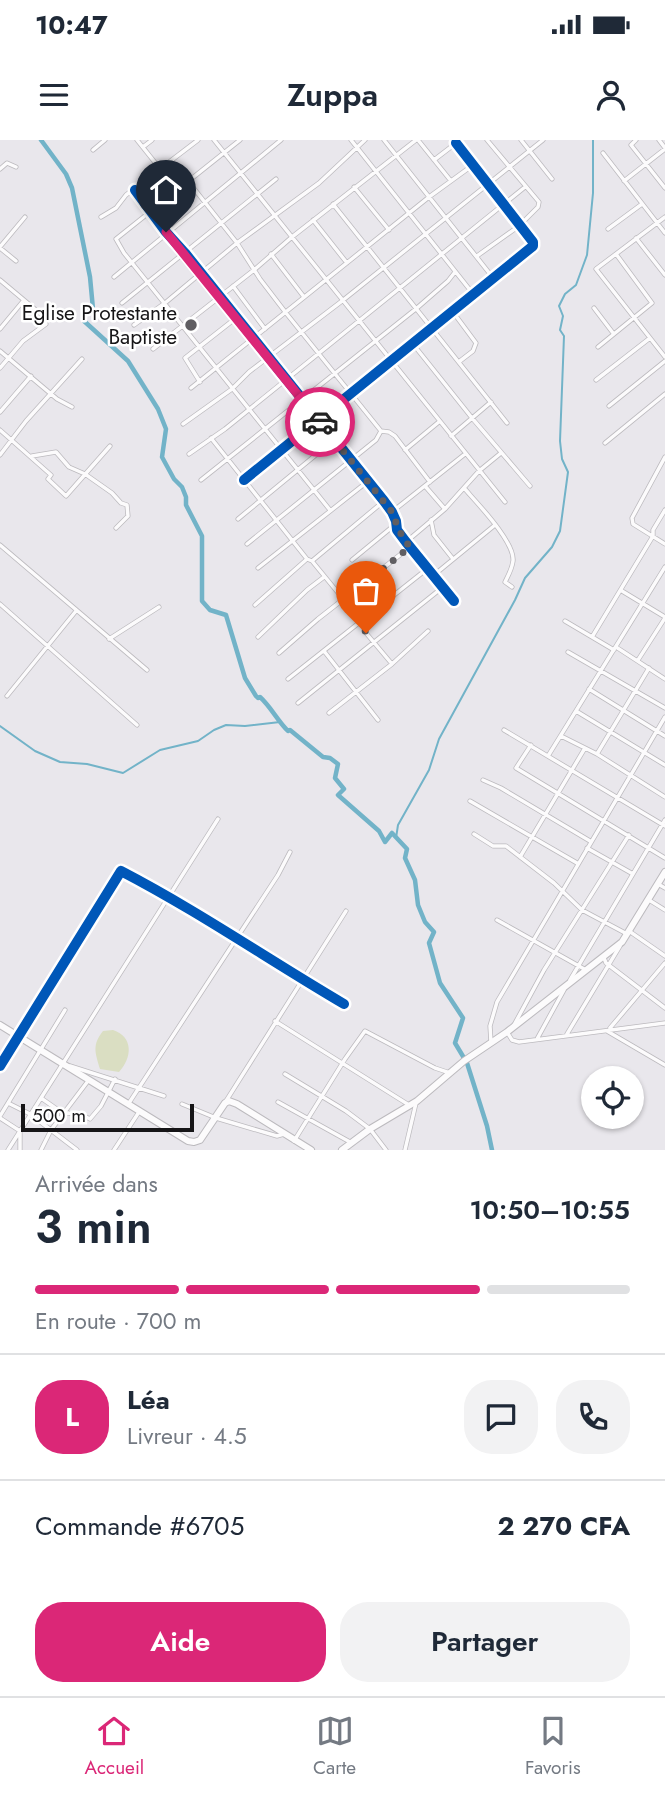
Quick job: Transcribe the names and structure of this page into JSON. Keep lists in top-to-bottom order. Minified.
{"places":["Eglise Protestante Baptiste"],"scale_bar":"500 m","page":{"status":"10:47","header":"Zuppa","scale":"500 m","heading":["3 min","Arrivée dans","10:50–10:55"],"panel":["Léa","Livreur · 4.5","Commande #6705","2 270 CFA"],"bar":"En route · 700 m","round":"L","buttons":["Aide","Partager"],"tabs":["Accueil","Carte","Favoris"]}}
